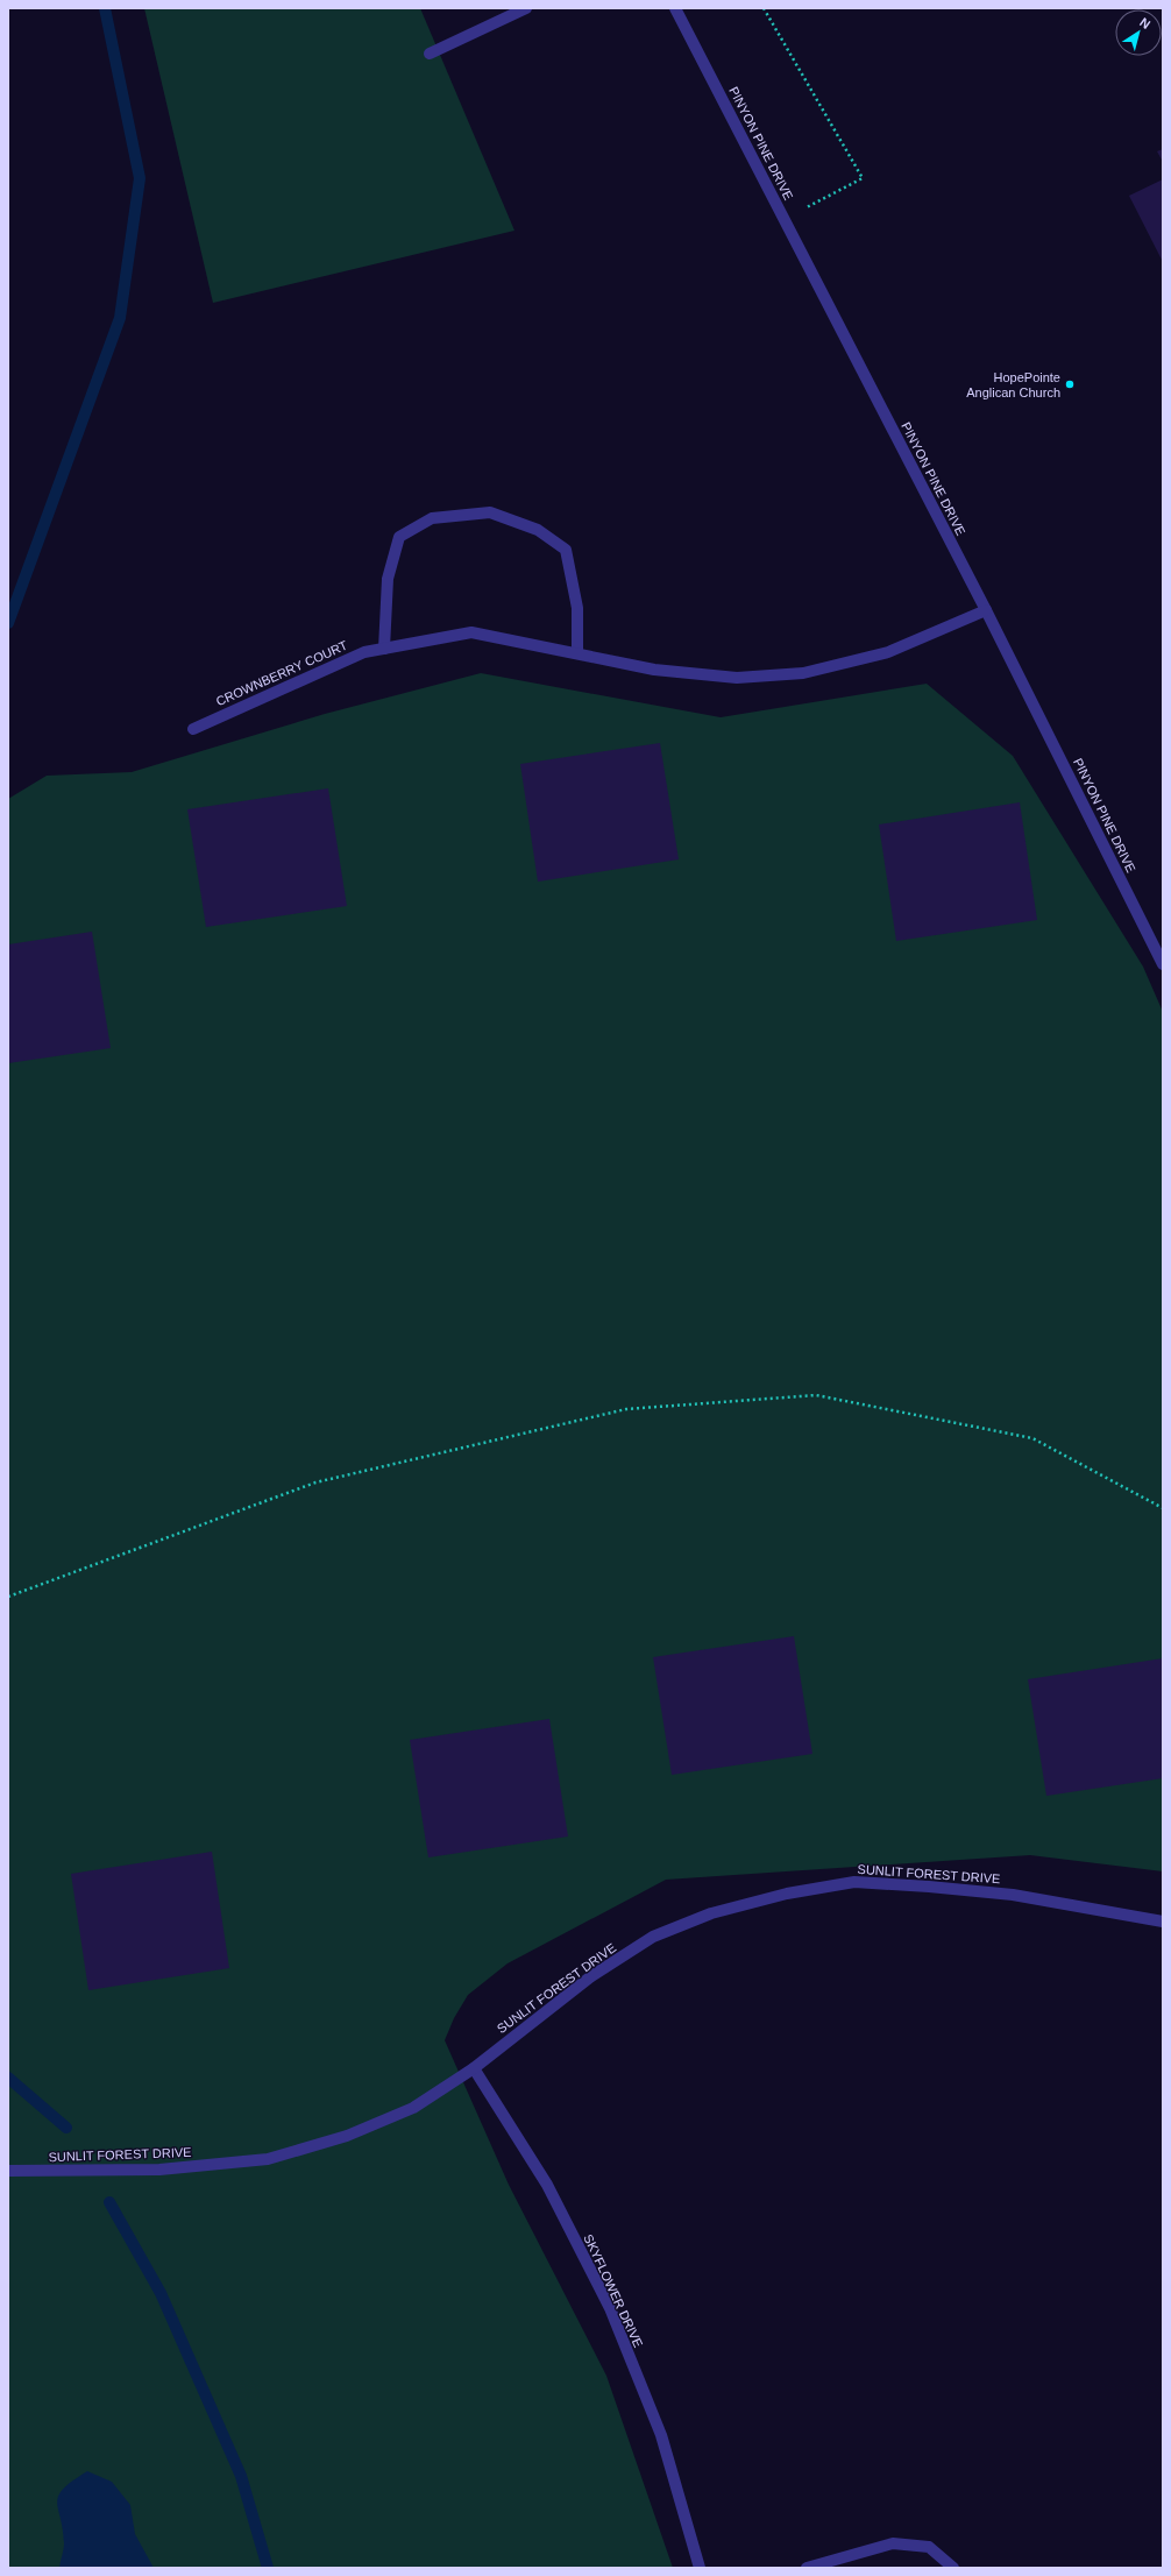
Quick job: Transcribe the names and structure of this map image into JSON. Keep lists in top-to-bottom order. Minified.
{"streets":{"street":["PINYON PINE DRIVE","CROWNBERRY COURT","SUNLIT FOREST DRIVE","SKYFLOWER DRIVE"]},"crossings":[["PINYON PINE DRIVE","CROWNBERRY COURT"],["SUNLIT FOREST DRIVE","SKYFLOWER DRIVE"]],"places":["HopePointe Anglican Church"],"north":"top right"}
